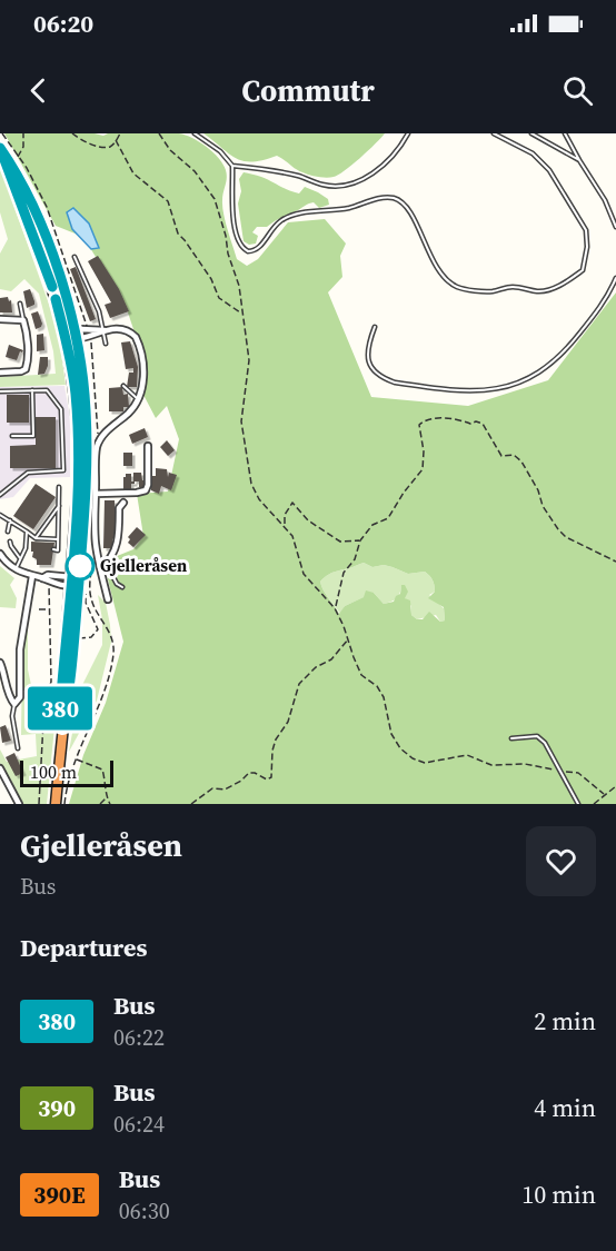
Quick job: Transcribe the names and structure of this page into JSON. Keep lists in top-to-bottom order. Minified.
{"places":["Gjelleråsen"],"lines":["bus line 380"],"scale_bar":"100 m","page":{"status":"06:20","header":"Commutr","on_map":"380","scale":"100 m","heading":[["Gjelleråsen","Bus"],"Departures"],"list":[{"mark":"380","name":"Bus","note":"06:22","value":"2 min"},{"mark":"390","name":"Bus","note":"06:24","value":"4 min"},{"mark":"390E","name":"Bus","note":"06:30","value":"10 min"}]}}
